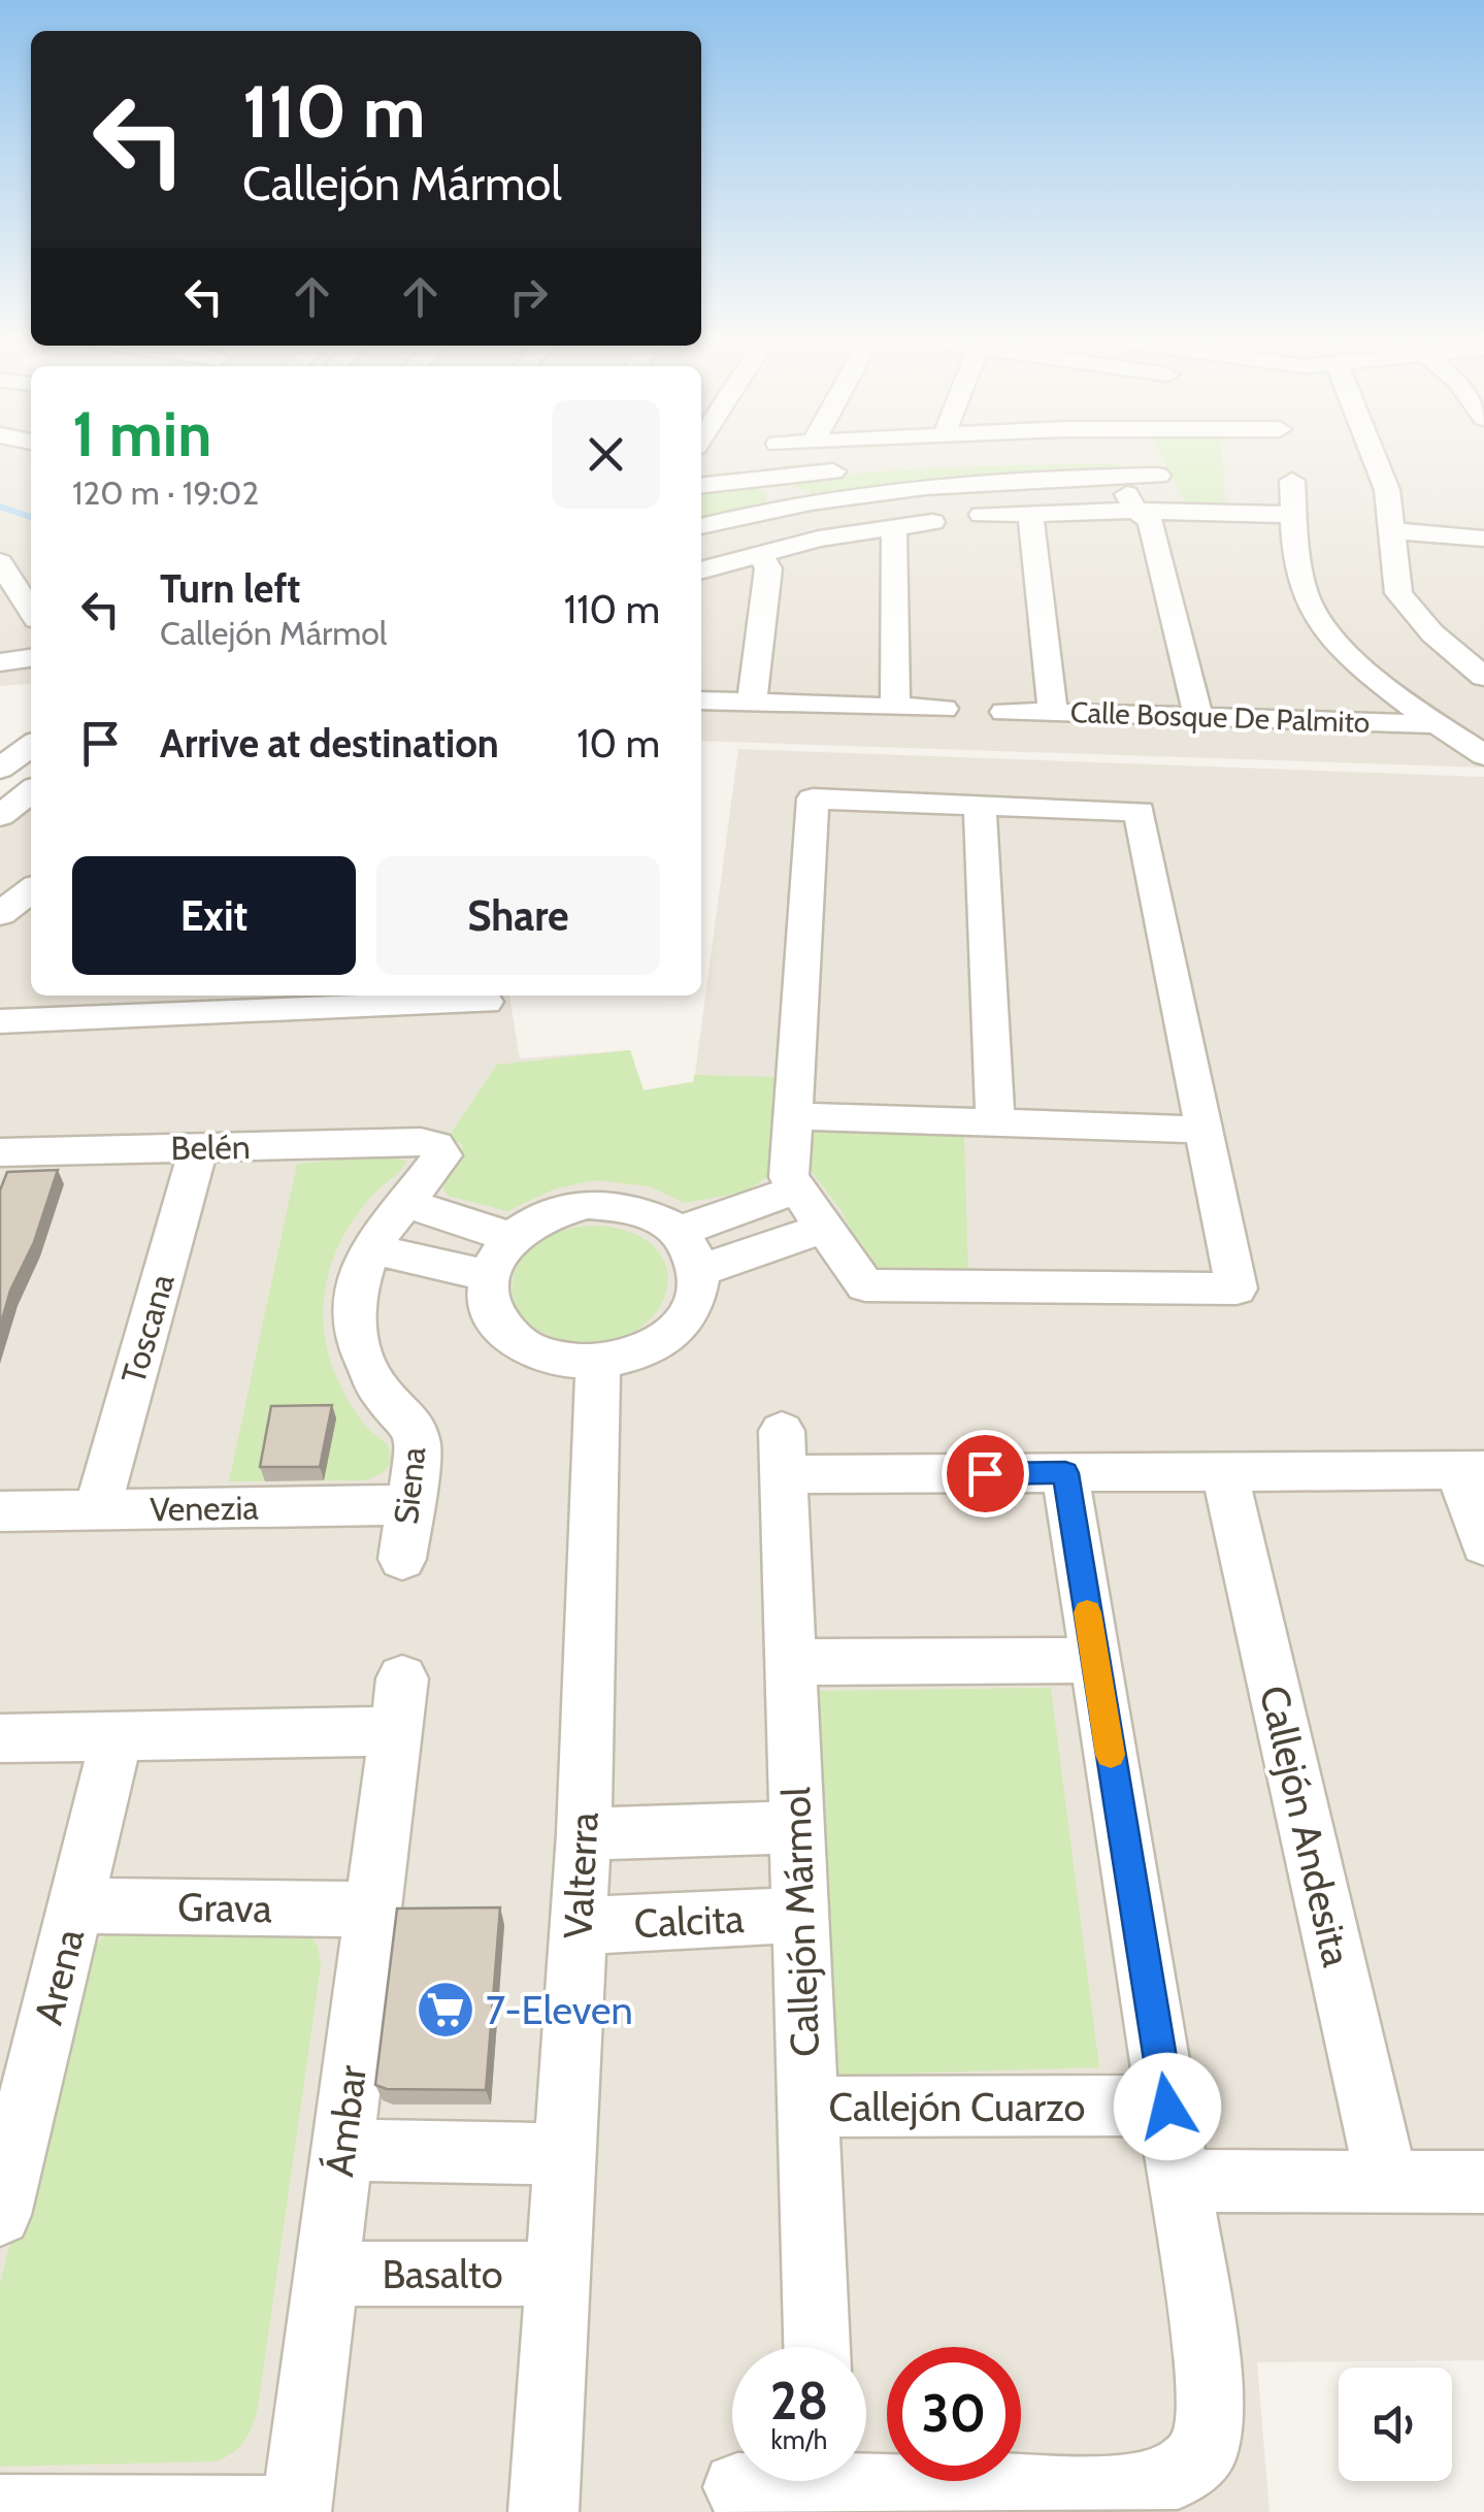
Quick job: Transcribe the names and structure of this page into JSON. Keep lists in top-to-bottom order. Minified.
{"streets":{"street":["Calle Bosque De Palmito","Belén","Toscana","Siena","Venezia","Callejón Andesita","Valterra","Grava","Calcita","Callejón Mármol","Arena","Callejón Cuarzo","Ámbar","Basalto"]},"crossings":[["Belén","Toscana"],["Belén","Siena"],["Toscana","Venezia"],["Siena","Venezia"],["Callejón Andesita","Callejón Mármol"],["Valterra","Calcita"],["Valterra","Basalto"],["Grava","Arena"],["Grava","Ámbar"],["Calcita","Callejón Mármol"],["Callejón Mármol","Callejón Cuarzo"],["Arena","Ámbar"],["Ámbar","Basalto"]],"places":{"supermarket":["7-Eleven"]},"page":{"turn":["110 m","Callejón Mármol"],"heading":["1 min","120 m · 19:02"],"list":[{"name":"Turn left","note":"Callejón Mármol","value":"110 m"},{"name":"Arrive at destination","value":"10 m"}],"buttons":["Exit","Share"],"speed":"28 km/h","limit":"30"}}
